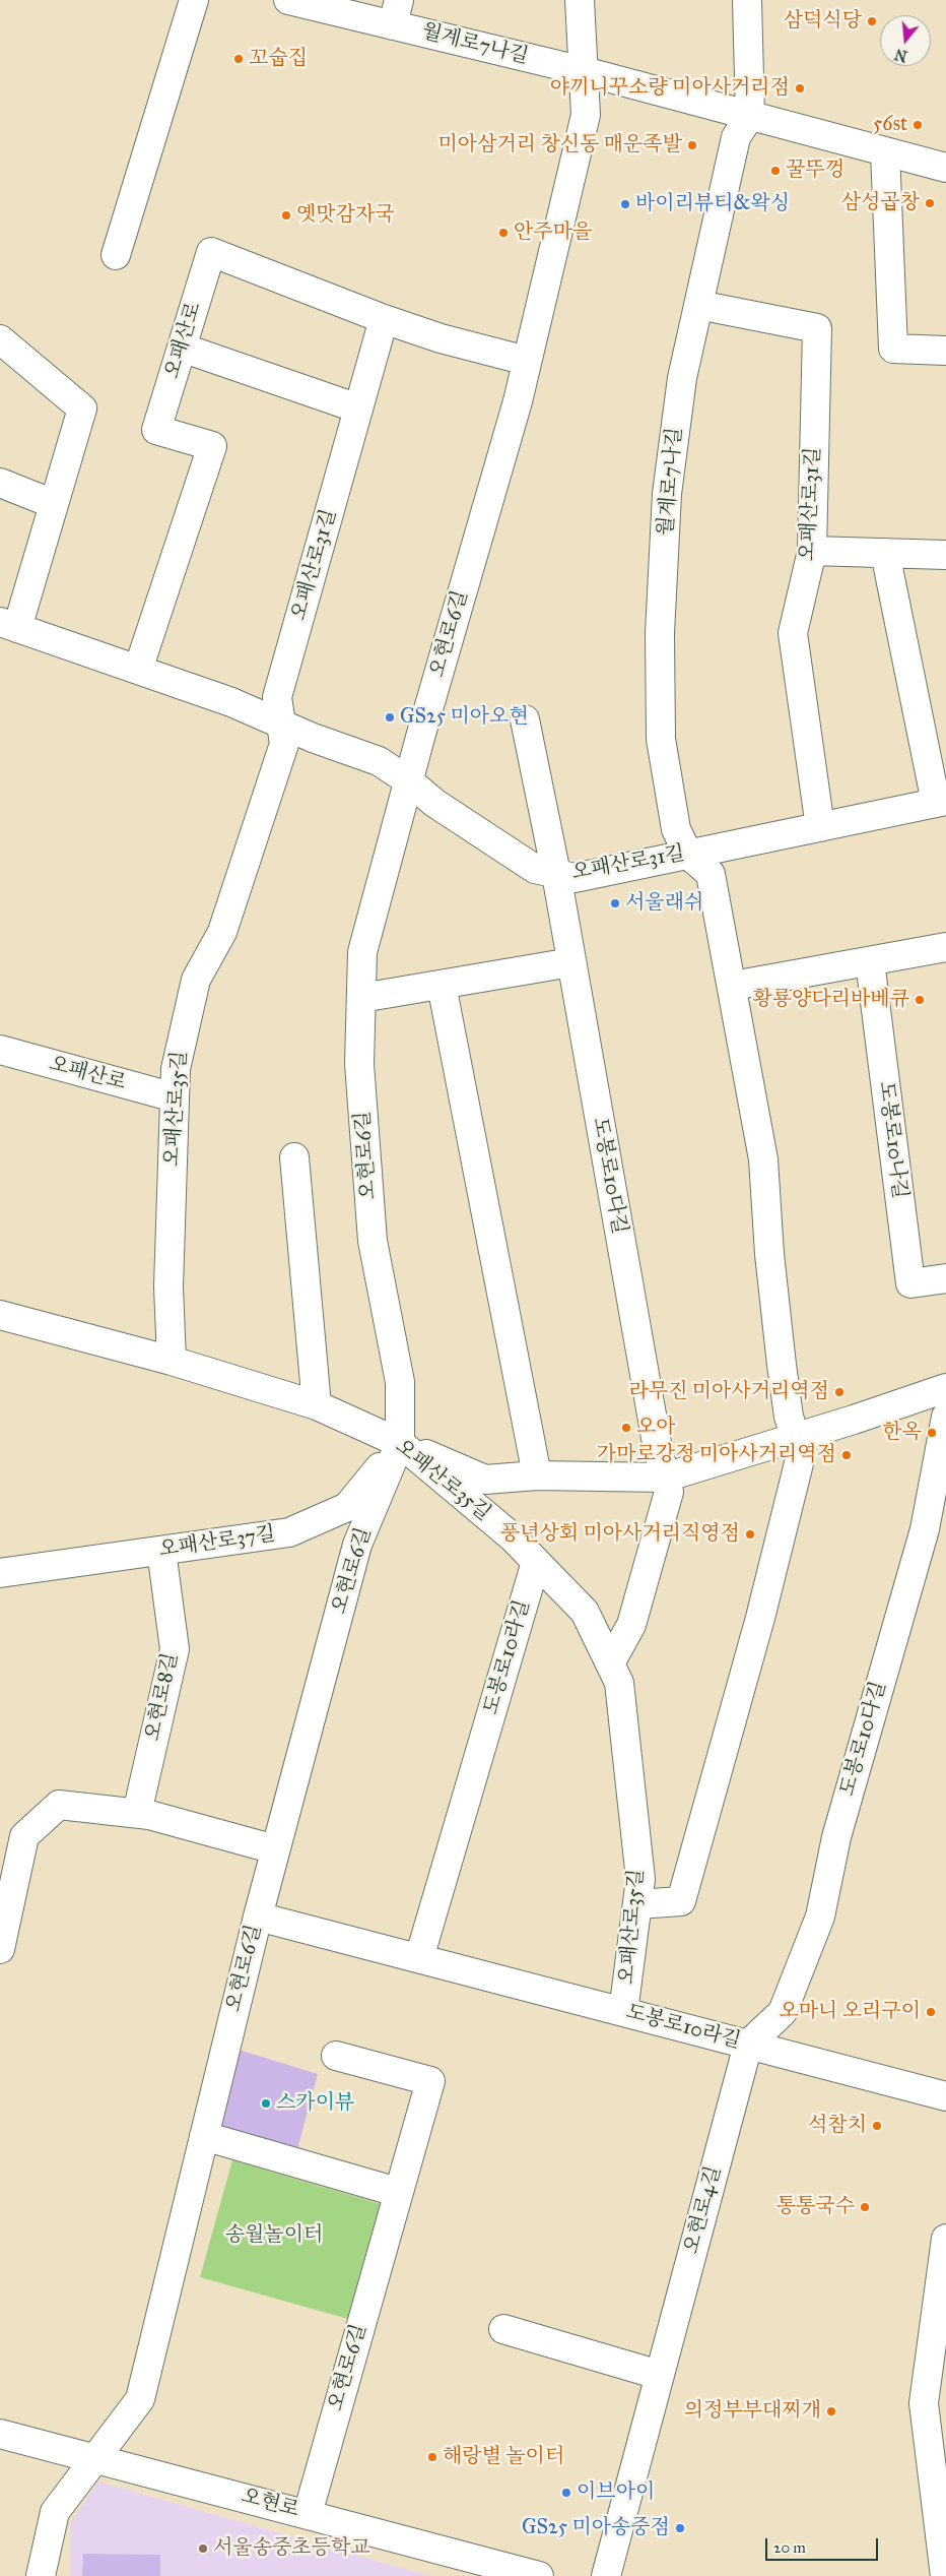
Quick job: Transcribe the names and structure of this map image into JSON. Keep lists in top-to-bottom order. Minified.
{"streets":{"street":["월계로7나길","오패산로","오패산로31길","오현로6길","오패산로35길","도봉로10나길","도봉로10다길","오패산로37길","도봉로10라길","오현로8길","오현로4길","오현로"]},"crossings":[["월계로7나길","오패산로31길"],["월계로7나길","오현로6길"],["오패산로","오패산로31길"],["오패산로","오패산로35길"],["오패산로31길","오현로6길"],["오패산로31길","오패산로35길"],["오패산로31길","도봉로10다길"],["오현로6길","오패산로35길"],["오현로6길","오패산로37길"],["오현로6길","도봉로10라길"],["오현로6길","오현로"],["오패산로35길","도봉로10다길"],["오패산로35길","오패산로37길"],["오패산로35길","도봉로10라길"],["도봉로10다길","도봉로10라길"],["도봉로10다길","오현로4길"],["오패산로37길","오현로8길"],["도봉로10라길","오현로4길"]],"parks":["송월놀이터"],"places":["삼덕식당","꼬숩집","야끼니꾸소량 미아사거리점","56st","미아삼거리 창신동 매운족발","꿀뚜껑","삼성곱창","바이리뷰티&왁싱","옛맛감자국","안주마을","GS25 미아오현","서울래쉬","황룡양다리바베큐","라무진 미아사거리역점","오아","한옥","가마로강정 미아사거리역점","풍년상회 미아사거리직영점","오마니 오리구이","스카이뷰","석참치","통통국수","의정부부대찌개","해랑별 놀이터","이브아이","GS25 미아송중점","서울송중초등학교"],"scale_bar":"20 m","north":"bottom"}
